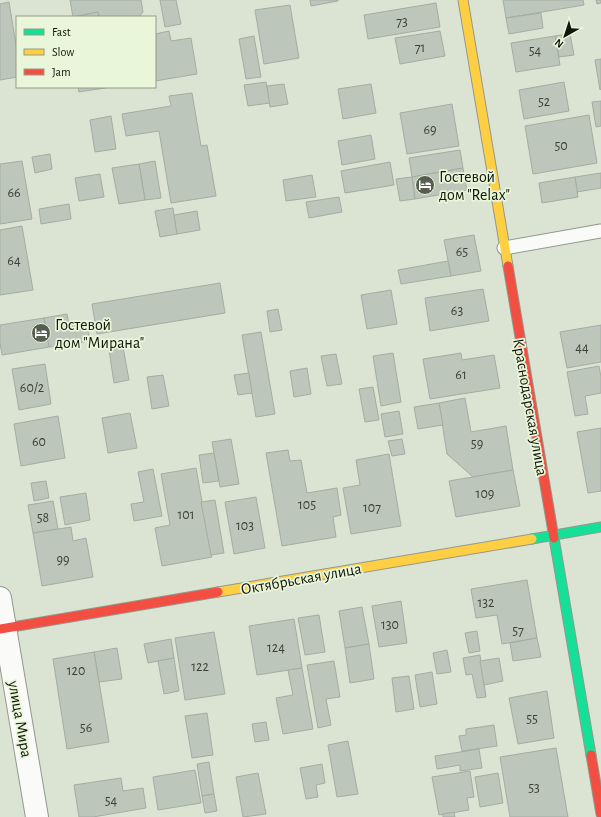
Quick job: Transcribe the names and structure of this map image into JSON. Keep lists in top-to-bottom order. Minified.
{"streets":{"street":["Краснодарская улица","Октябрьская улица","улица Мира"]},"crossings":[["Краснодарская улица","Октябрьская улица"],["Октябрьская улица","улица Мира"]],"places":{"hotel":["Гостевой дом \"Relax\"","Гостевой дом \"Мирана\""]},"house_numbers":["73","71","54","52","69","50","66","65","64","63","44","61","60/2","60","59","109","105","107","101","58","103","99","132","130","57","124","122","120","55","56","53","54"],"legend":["Fast","Slow","Jam"],"north":"bottom left"}
